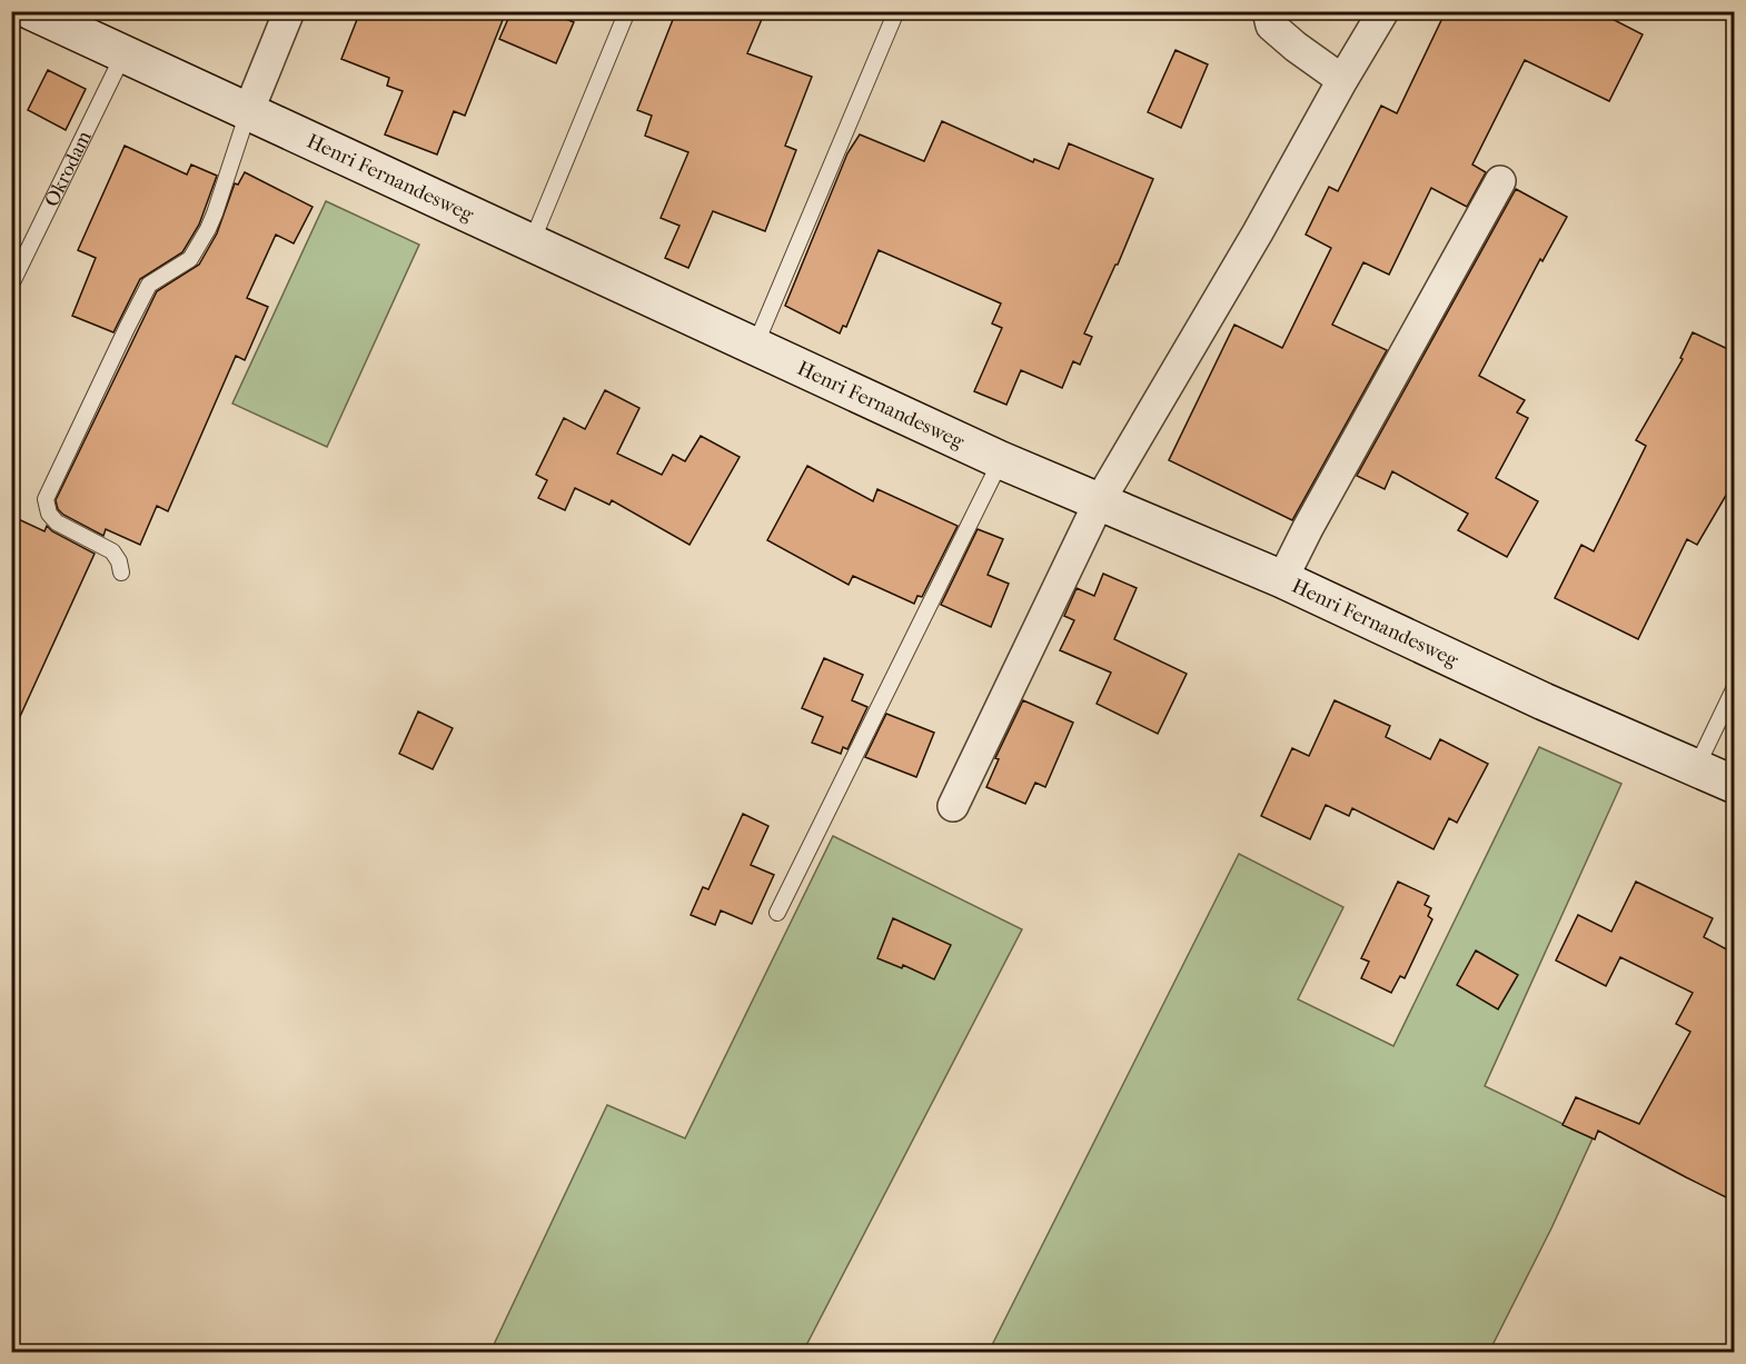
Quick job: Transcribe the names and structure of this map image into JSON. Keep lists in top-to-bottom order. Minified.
{"streets":{"street":["Henri Fernandesweg"],"lane":["Okrodam"]},"crossings":[["Okrodam","Henri Fernandesweg"]]}
